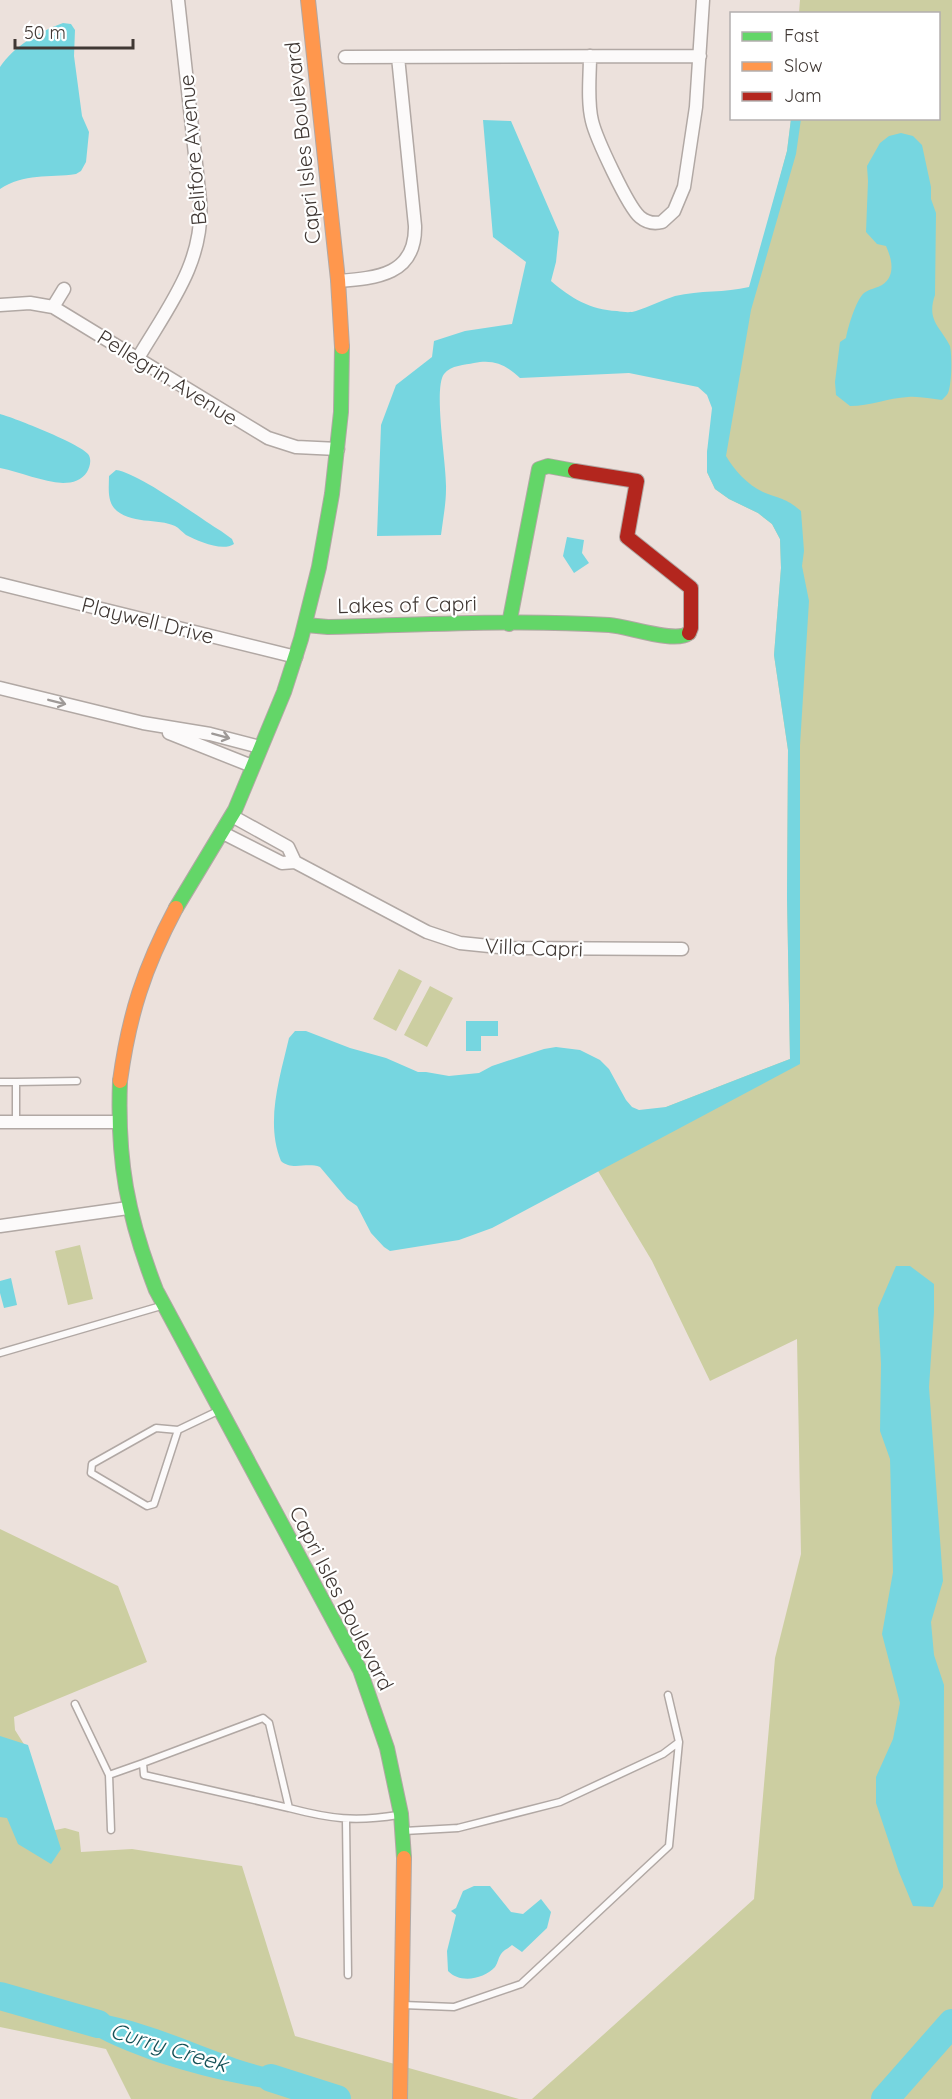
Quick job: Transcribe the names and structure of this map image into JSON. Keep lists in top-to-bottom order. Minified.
{"streets":{"street":["Capri Isles Boulevard","Belifore Avenue","Pellegrin Avenue","Lakes of Capri","Playwell Drive","Villa Capri"]},"crossings":[["Capri Isles Boulevard","Pellegrin Avenue"],["Capri Isles Boulevard","Lakes of Capri"],["Capri Isles Boulevard","Playwell Drive"],["Belifore Avenue","Pellegrin Avenue"]],"water":["Curry Creek"],"legend":["Fast","Slow","Jam"],"scale_bar":"50 m"}
